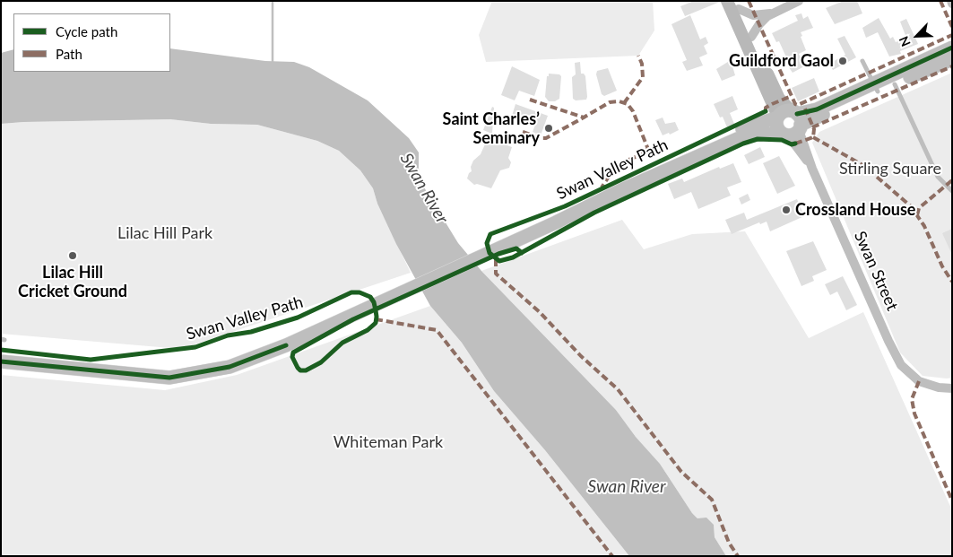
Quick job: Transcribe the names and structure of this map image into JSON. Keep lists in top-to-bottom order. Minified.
{"streets":{"street":["Swan Street"],"cycle path":["Swan Valley Path"]},"water":["Swan River"],"parks":["Stirling Square","Lilac Hill Park","Whiteman Park"],"places":["Guildford Gaol","Saint Charles’ Seminary","Crossland House","Lilac Hill Cricket Ground"],"legend":["Cycle path","Path"],"north":"bottom left"}
